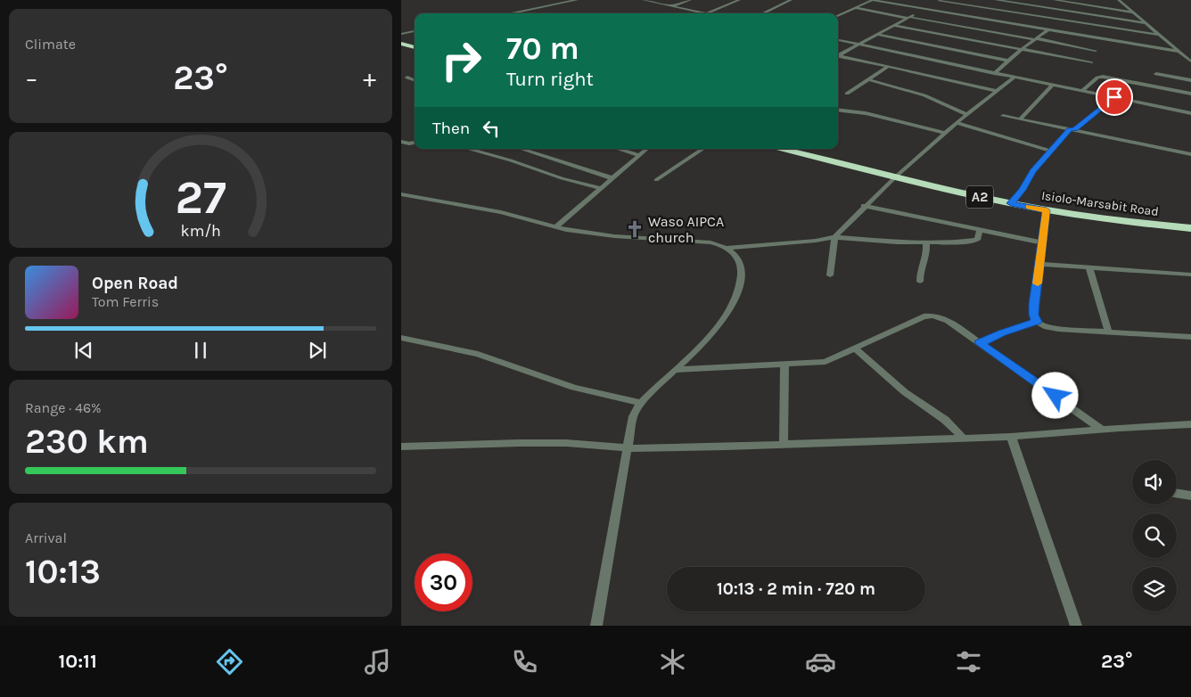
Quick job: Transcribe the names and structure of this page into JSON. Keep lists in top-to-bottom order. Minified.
{"streets":{"highway":["A2","Isiolo-Marsabit Road"]},"places":{"church":["Waso AIPCA church"]},"page":{"tile":["Climate",["Range · 46%","230 km"],["Arrival","10:13"]],"turn":["70 m","Turn right"],"heat":["−","23°","+"],"then":"Then","song":["Open Road","Tom Ferris"],"limit":"30","trip":"10:13 · 2 min · 720 m","tabs":["10:11","23°"],"gauge":["27","km/h"]}}
